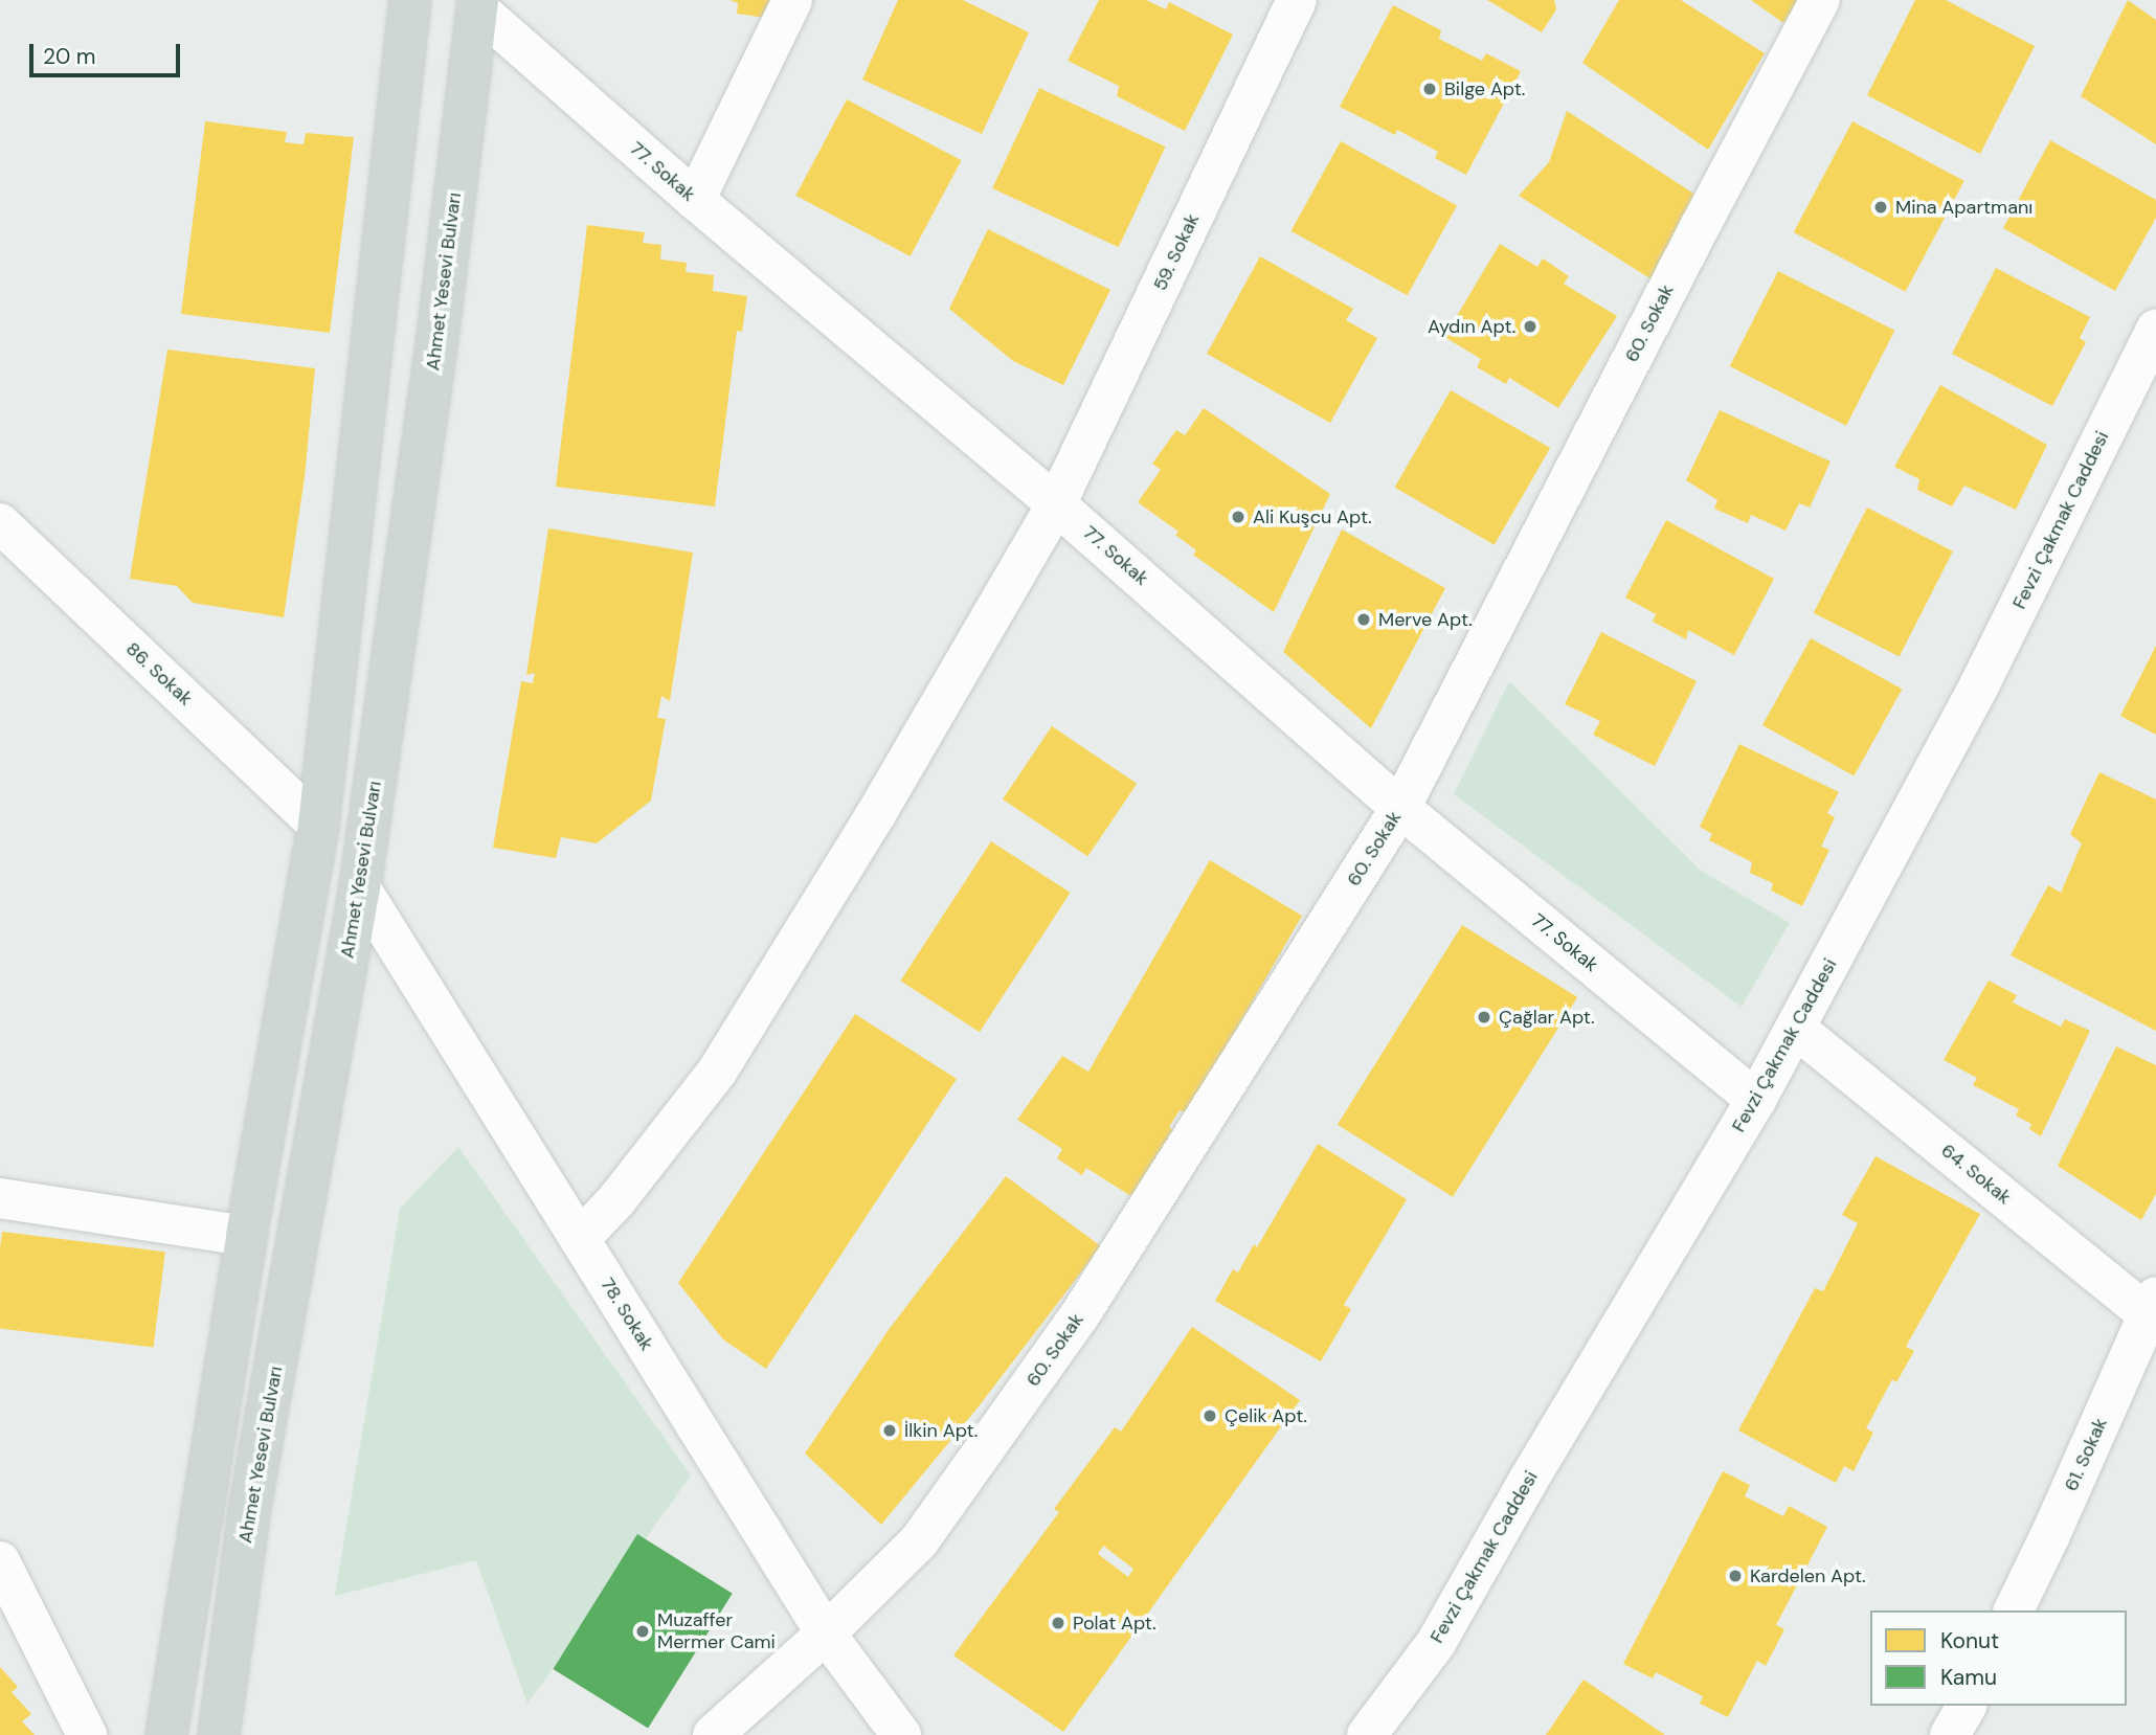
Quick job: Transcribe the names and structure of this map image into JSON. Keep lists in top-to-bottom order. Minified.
{"streets":{"main road":["Ahmet Yesevi Bulvarı"],"street":["77. Sokak","59. Sokak","60. Sokak","Fevzi Çakmak Caddesi","86. Sokak","64. Sokak","78. Sokak","61. Sokak"]},"crossings":[["77. Sokak","59. Sokak"],["77. Sokak","Ahmet Yesevi Bulvarı"],["77. Sokak","60. Sokak"],["77. Sokak","Fevzi Çakmak Caddesi"],["59. Sokak","78. Sokak"],["Ahmet Yesevi Bulvarı","78. Sokak"],["60. Sokak","78. Sokak"],["Fevzi Çakmak Caddesi","64. Sokak"],["64. Sokak","61. Sokak"]],"places":["Bilge Apt.","Mina Apartmanı","Aydın Apt.","Ali Kuşcu Apt.","Merve Apt.","Çağlar Apt.","Çelik Apt.","İlkin Apt.","Kardelen Apt.","Polat Apt.","Muzaffer Mermer Cami"],"legend":["Konut","Kamu"],"scale_bar":"20 m"}
